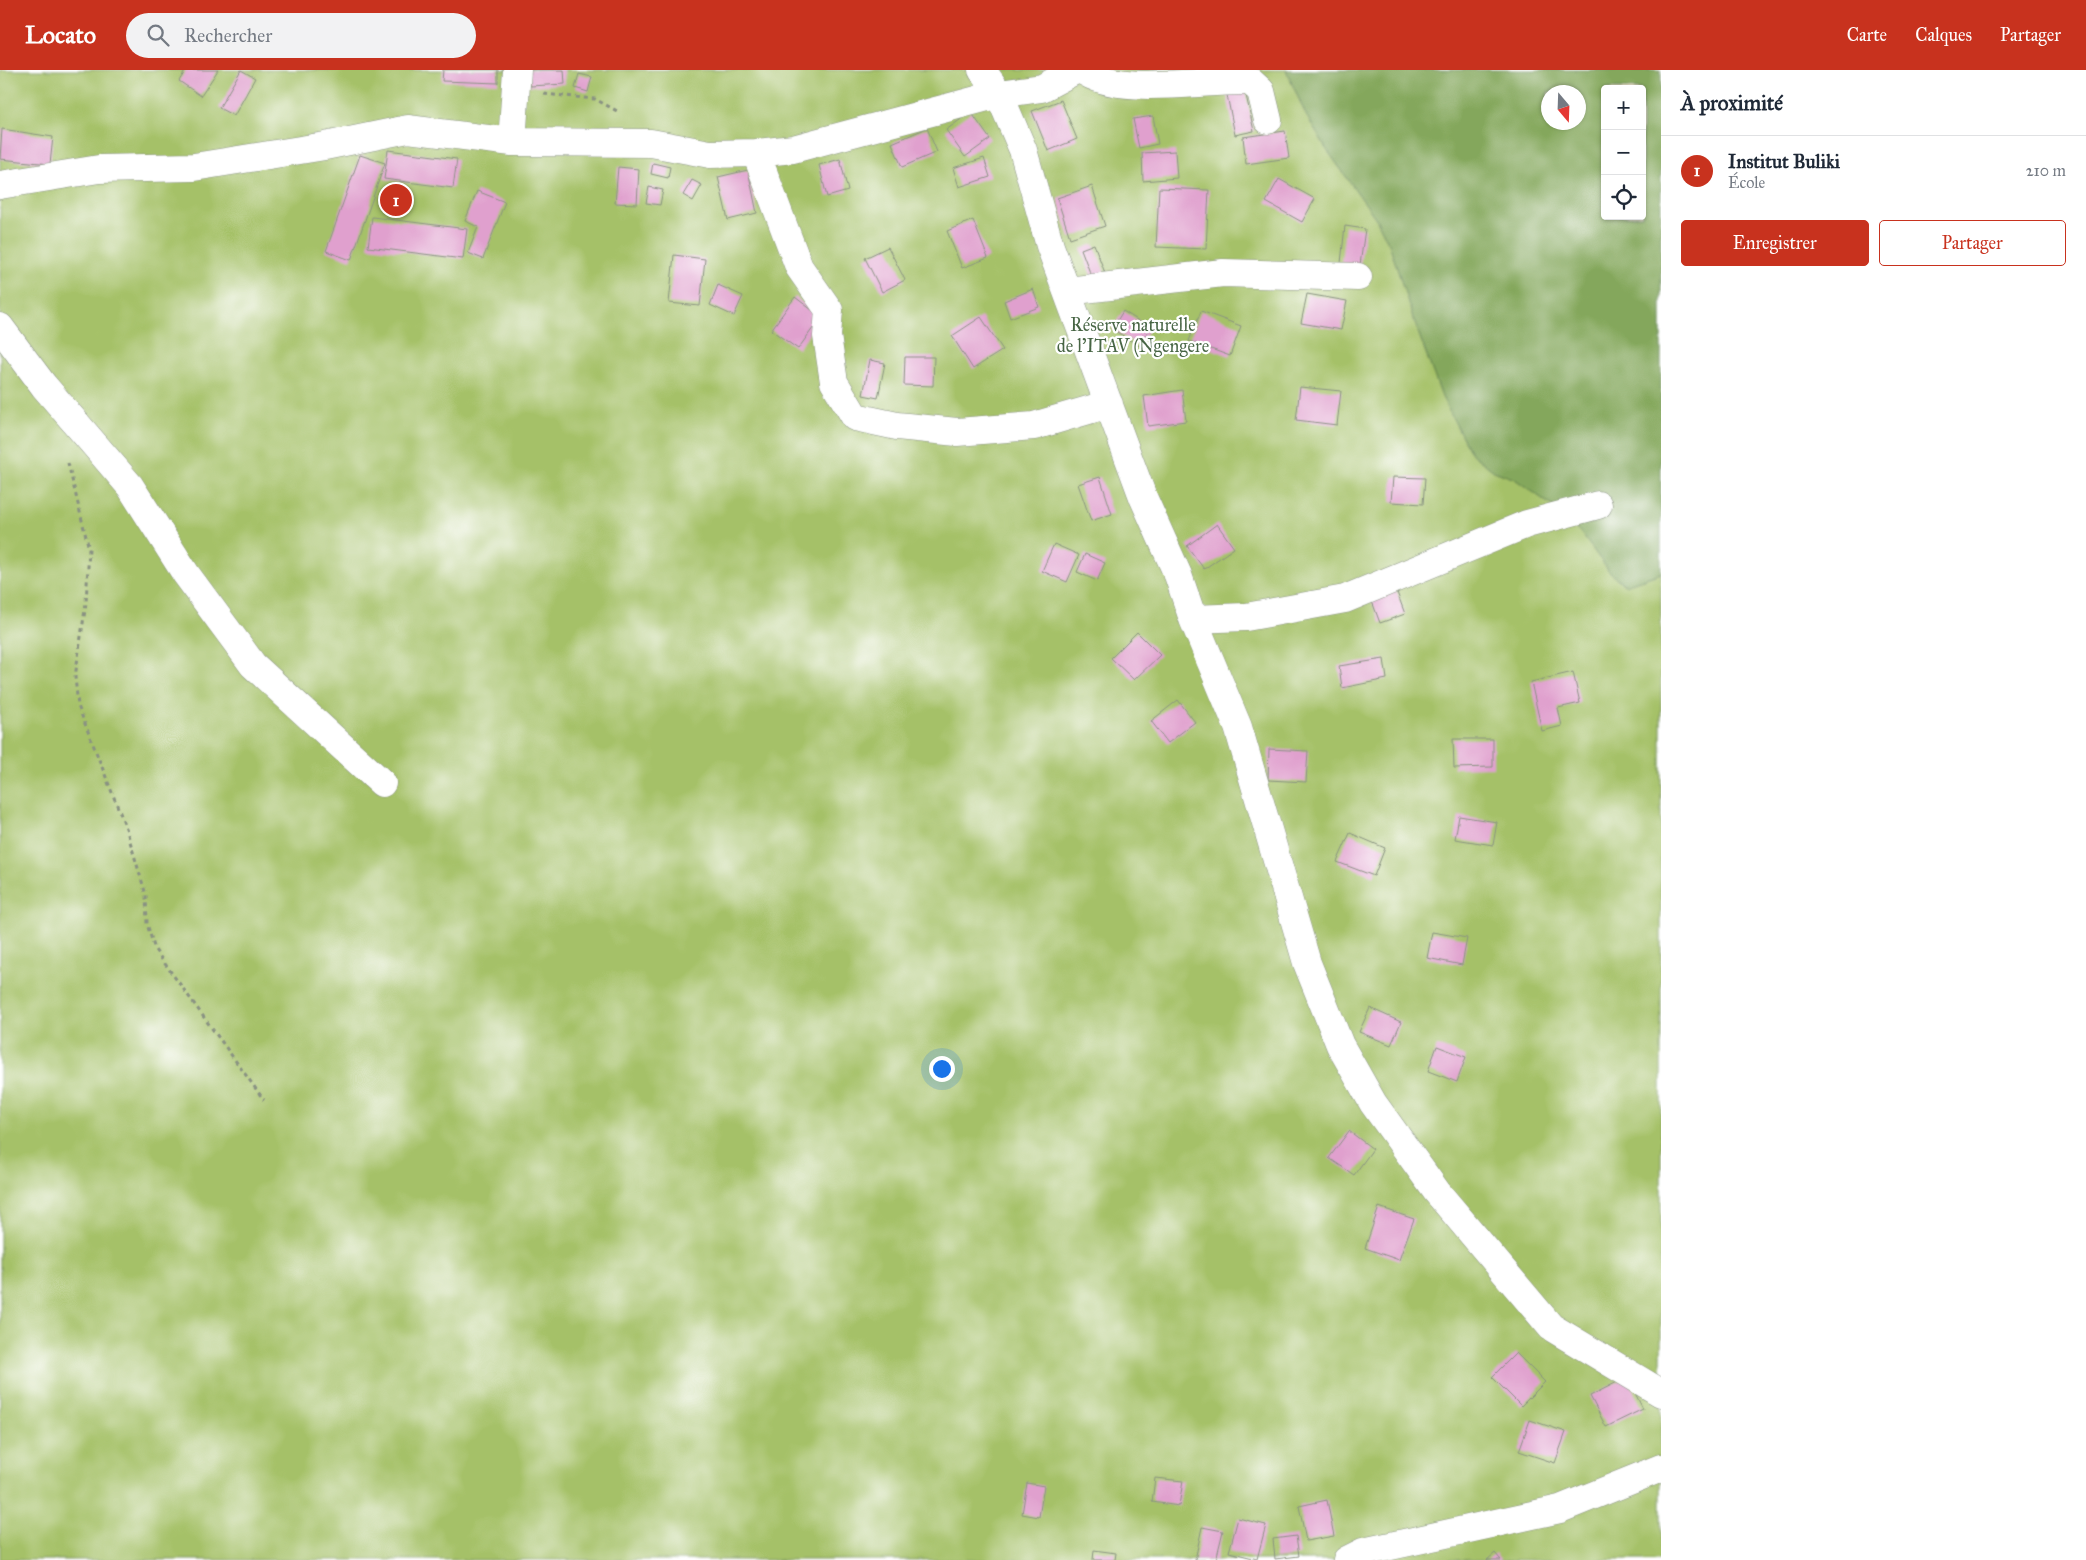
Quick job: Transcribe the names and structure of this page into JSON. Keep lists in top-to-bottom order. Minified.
{"parks":["Réserve naturelle de l'ITAV (Ngengere"],"north":"bottom","page":{"header":"Locato","search":"Rechercher","nav":["Carte","Calques","Partager"],"heading":"À proximité","map_buttons":["+","−"],"list":[{"mark":"1","name":"Institut Buliki","note":"École","value":"210 m"}],"pins":"1","buttons":["Enregistrer","Partager"]}}
